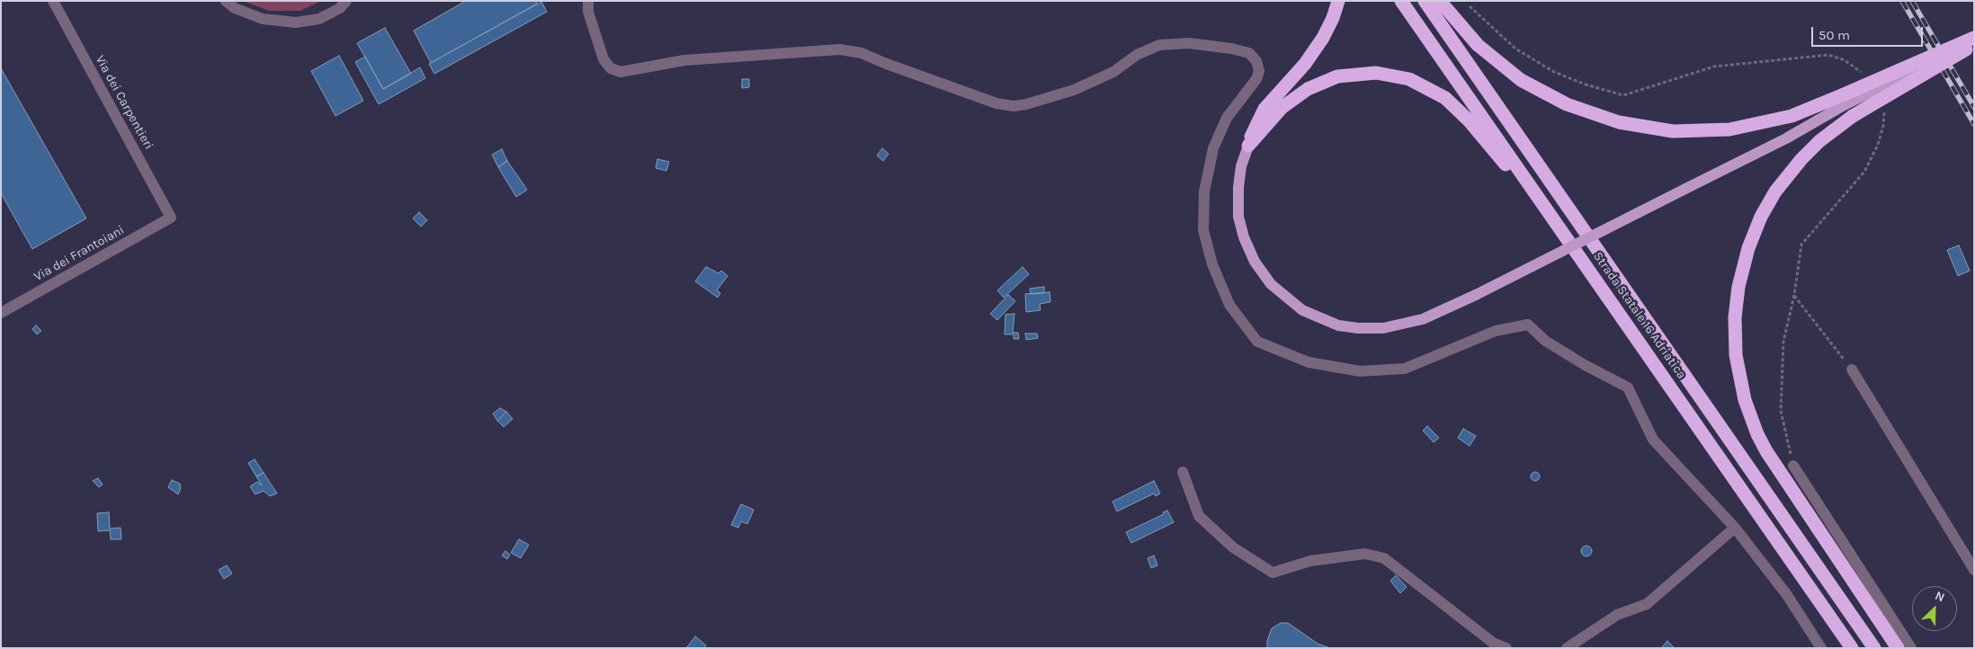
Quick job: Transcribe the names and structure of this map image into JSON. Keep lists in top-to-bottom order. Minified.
{"streets":{"highway":["Strada Statale 16 Adriatica"],"street":["Via dei Carpentieri","Via dei Frantoiani"]},"crossings":[["Via dei Carpentieri","Via dei Frantoiani"]],"scale_bar":"50 m","north":"top right"}
